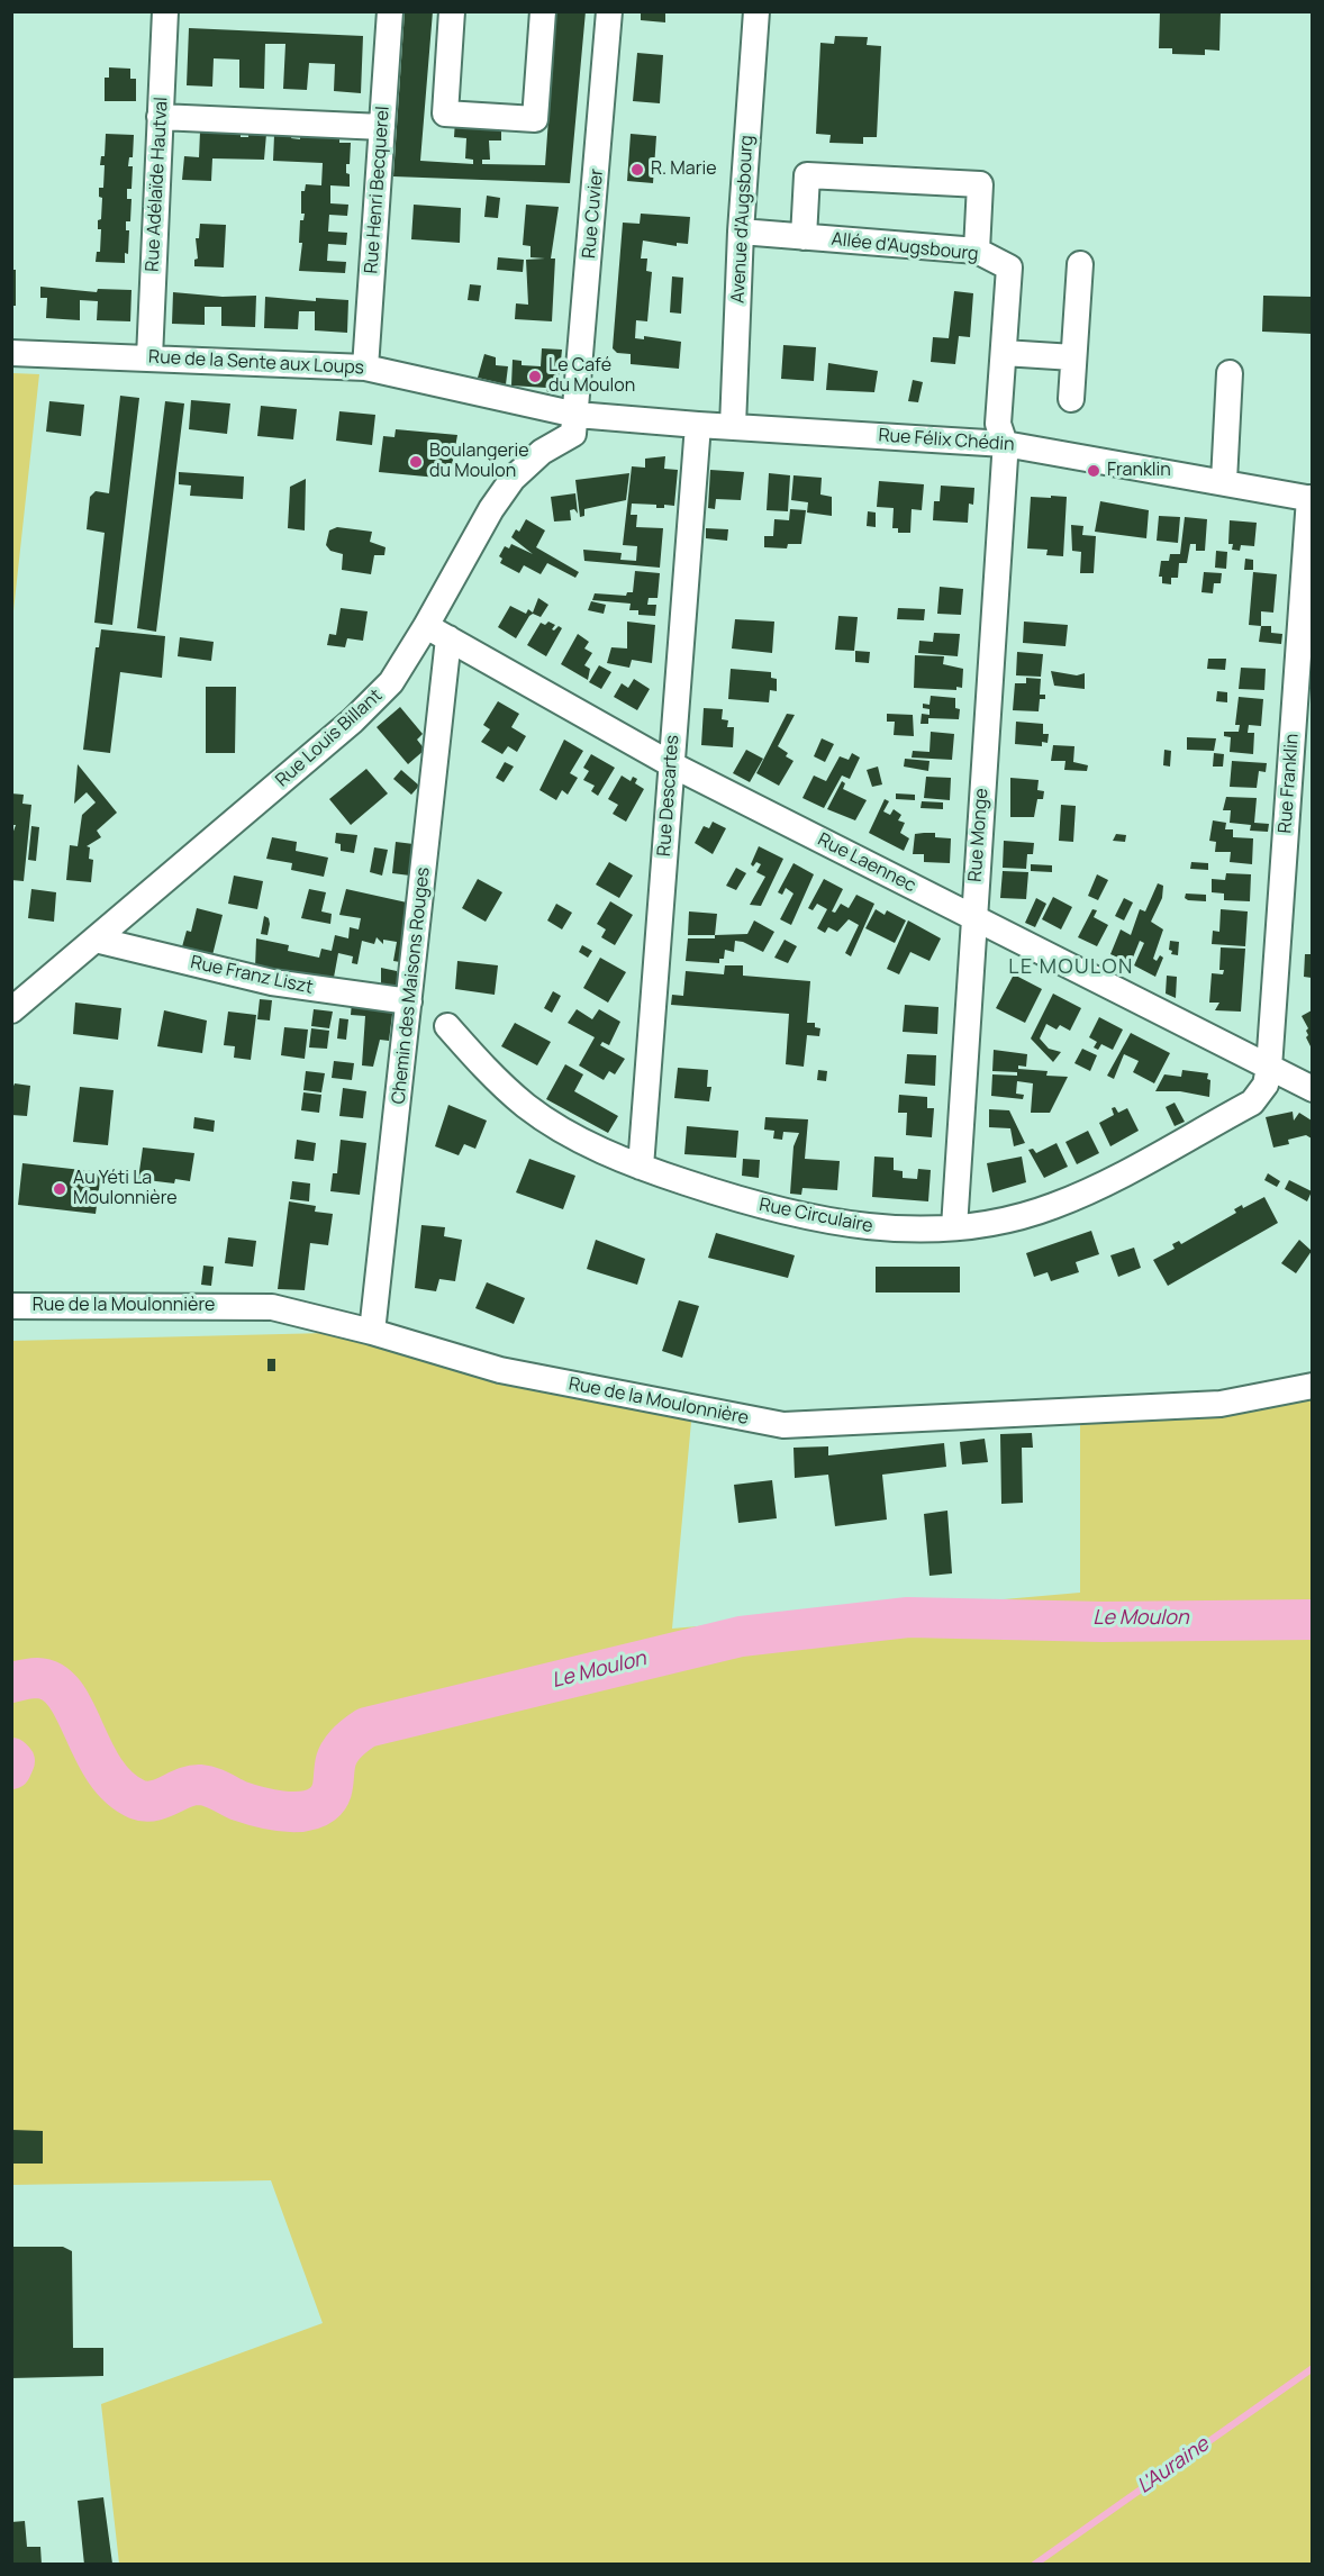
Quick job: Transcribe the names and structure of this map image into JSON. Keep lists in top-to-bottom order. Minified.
{"streets":{"street":["Rue Adélaïde Hautval","Rue Henri Becquerel","Rue Cuvier","Avenue d'Augsbourg","Allée d'Augsbourg","Rue de la Sente aux Loups","Rue Félix Chédin","Rue Louis Billant","Rue Franklin","Rue Descartes","Rue Monge","Rue Laennec","Rue Franz Liszt","Chemin des Maisons Rouges","Rue Circulaire","Rue de la Moulonnière"]},"crossings":[["Rue Adélaïde Hautval","Rue de la Sente aux Loups"],["Rue Henri Becquerel","Rue de la Sente aux Loups"],["Rue Cuvier","Rue de la Sente aux Loups"],["Rue Cuvier","Rue Félix Chédin"],["Rue Cuvier","Rue Louis Billant"],["Avenue d'Augsbourg","Allée d'Augsbourg"],["Avenue d'Augsbourg","Rue Félix Chédin"],["Allée d'Augsbourg","Rue Félix Chédin"],["Allée d'Augsbourg","Rue Monge"],["Rue de la Sente aux Loups","Rue Félix Chédin"],["Rue de la Sente aux Loups","Rue Louis Billant"],["Rue Félix Chédin","Rue Louis Billant"],["Rue Félix Chédin","Rue Franklin"],["Rue Félix Chédin","Rue Descartes"],["Rue Félix Chédin","Rue Monge"],["Rue Louis Billant","Rue Laennec"],["Rue Louis Billant","Rue Franz Liszt"],["Rue Louis Billant","Chemin des Maisons Rouges"],["Rue Franklin","Rue Laennec"],["Rue Franklin","Rue Circulaire"],["Rue Descartes","Rue Laennec"],["Rue Descartes","Rue Circulaire"],["Rue Monge","Rue Laennec"],["Rue Monge","Rue Circulaire"],["Rue Laennec","Chemin des Maisons Rouges"],["Rue Laennec","Rue Circulaire"],["Rue Franz Liszt","Chemin des Maisons Rouges"],["Chemin des Maisons Rouges","Rue de la Moulonnière"]],"districts":["LE MOULON"],"water":["Le Moulon","L'Auraine"],"places":["R. Marie","Le Café du Moulon","Boulangerie du Moulon","Franklin","Au Yéti La Moulonnière"]}
